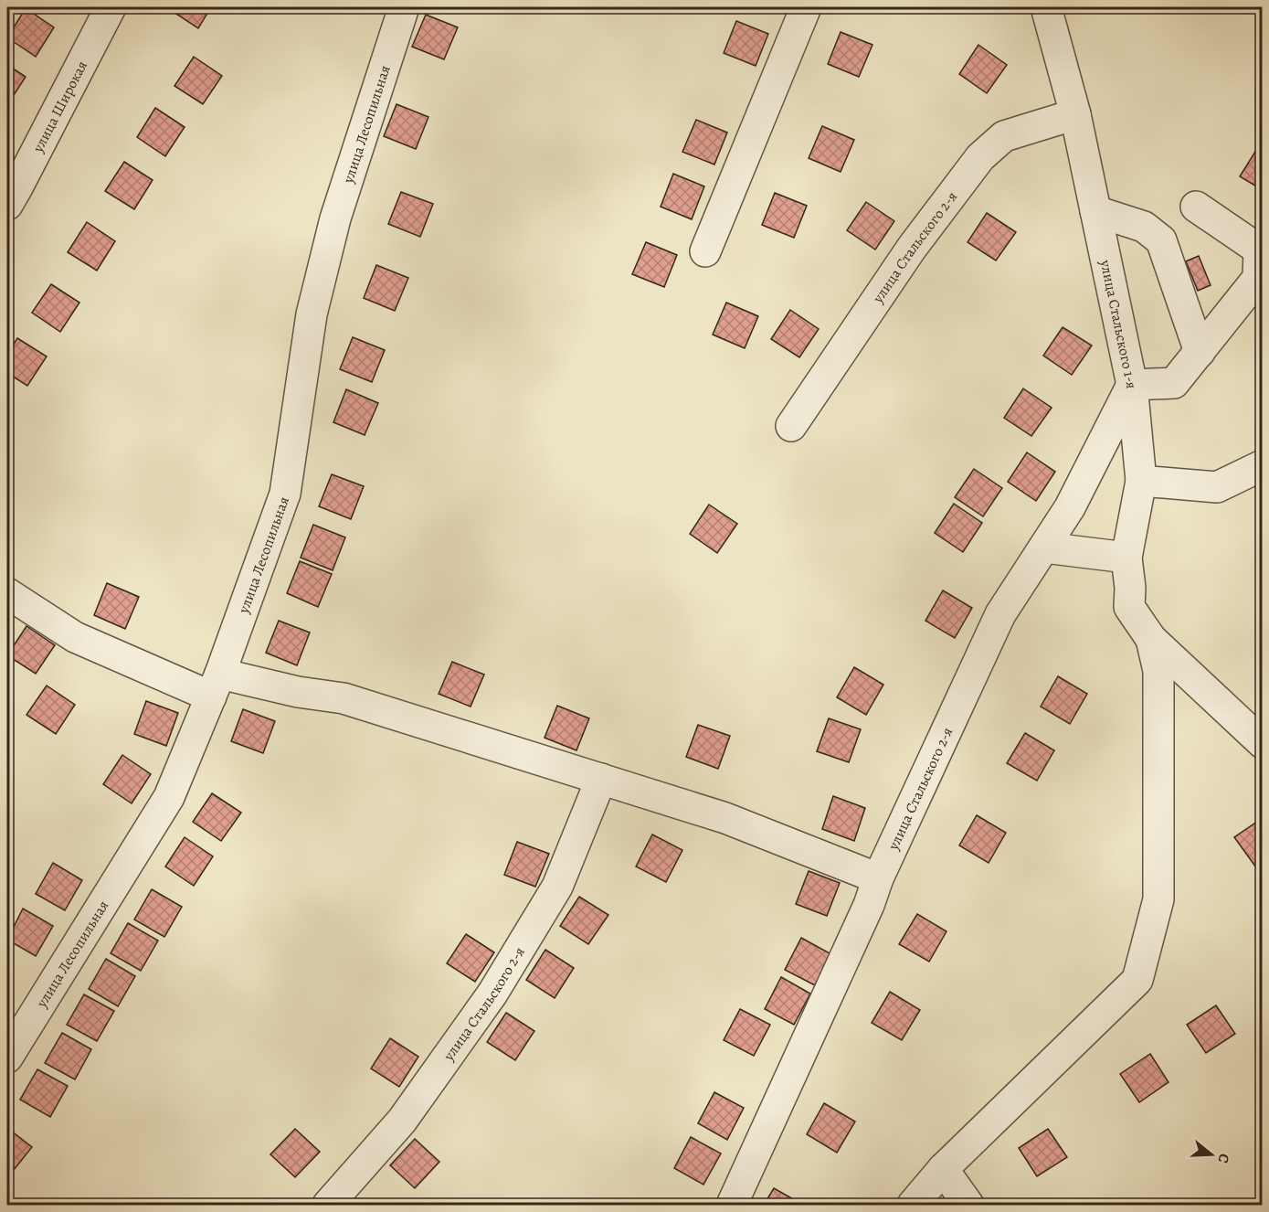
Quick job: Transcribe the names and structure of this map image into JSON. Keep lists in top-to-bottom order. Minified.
{"streets":{"street":["улица Широкая","улица Лесопильная","улица Стальского 2-я","улица Стальского 1-я"]},"crossings":[["улица Стальского 2-я","улица Стальского 1-я"]],"north":"right"}
